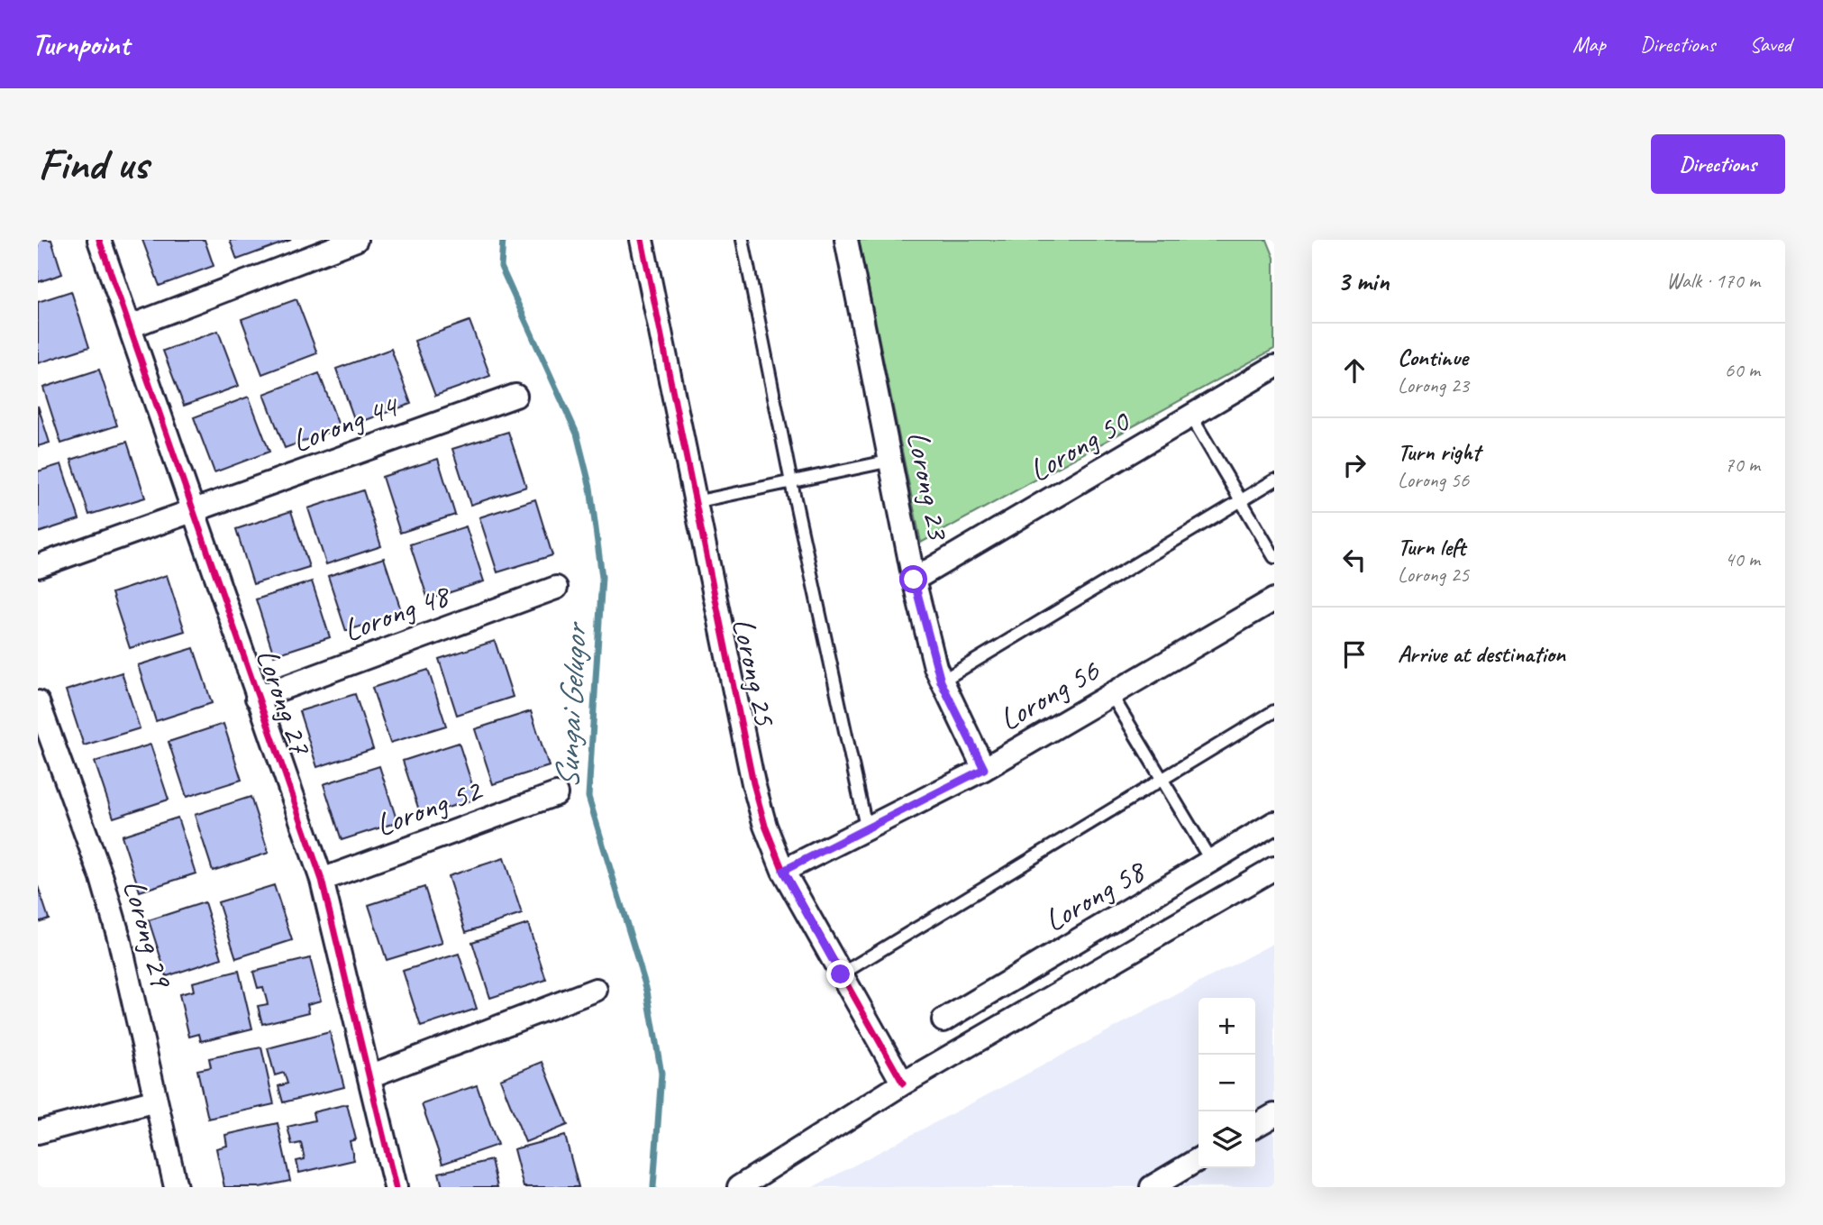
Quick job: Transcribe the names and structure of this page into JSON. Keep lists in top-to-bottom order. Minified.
{"streets":{"street":["Lorong 44","Lorong 50","Lorong 23","Lorong 48","Lorong 25","Lorong 56","Lorong 27","Lorong 52","Lorong 58","Lorong 29"]},"crossings":[["Lorong 44","Lorong 27"],["Lorong 50","Lorong 23"],["Lorong 23","Lorong 56"],["Lorong 48","Lorong 27"],["Lorong 25","Lorong 56"],["Lorong 27","Lorong 52"]],"water":["Sungai Gelugor"],"page":{"header":"Turnpoint","nav":["Map","Directions","Saved"],"buttons":"Directions","title":"Find us","heading":["3 min","Walk · 170 m"],"list":[["Continue","Lorong 23","60 m"],["Turn right","Lorong 56","70 m"],["Turn left","Lorong 25","40 m"],"Arrive at destination"],"map_buttons":["+","−"]}}
